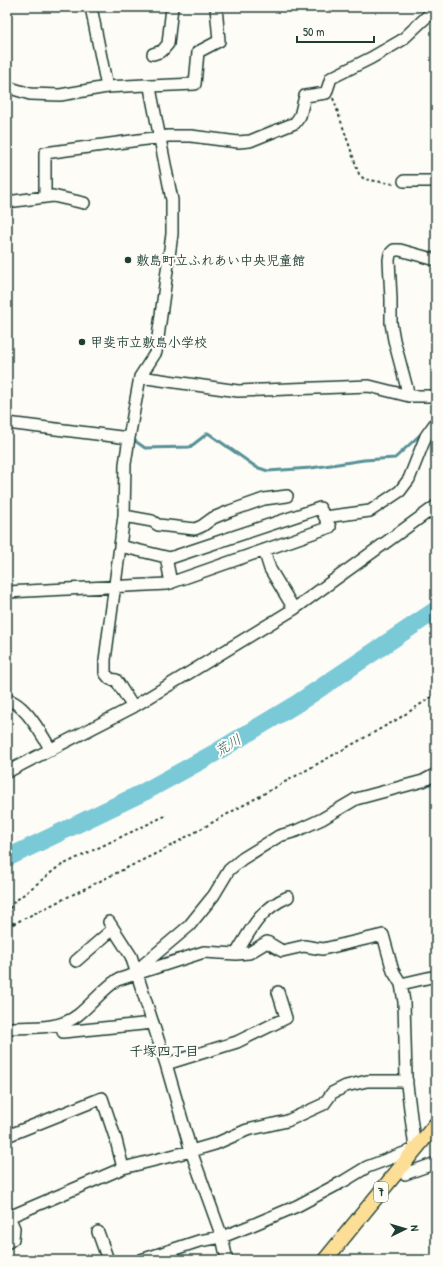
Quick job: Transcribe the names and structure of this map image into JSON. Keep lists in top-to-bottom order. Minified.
{"streets":{"main road":["7"]},"districts":["千塚四丁目"],"water":["荒川"],"places":["敷島町立ふれあい中央児童館","甲斐市立敷島小学校"],"scale_bar":"50 m","north":"right"}
